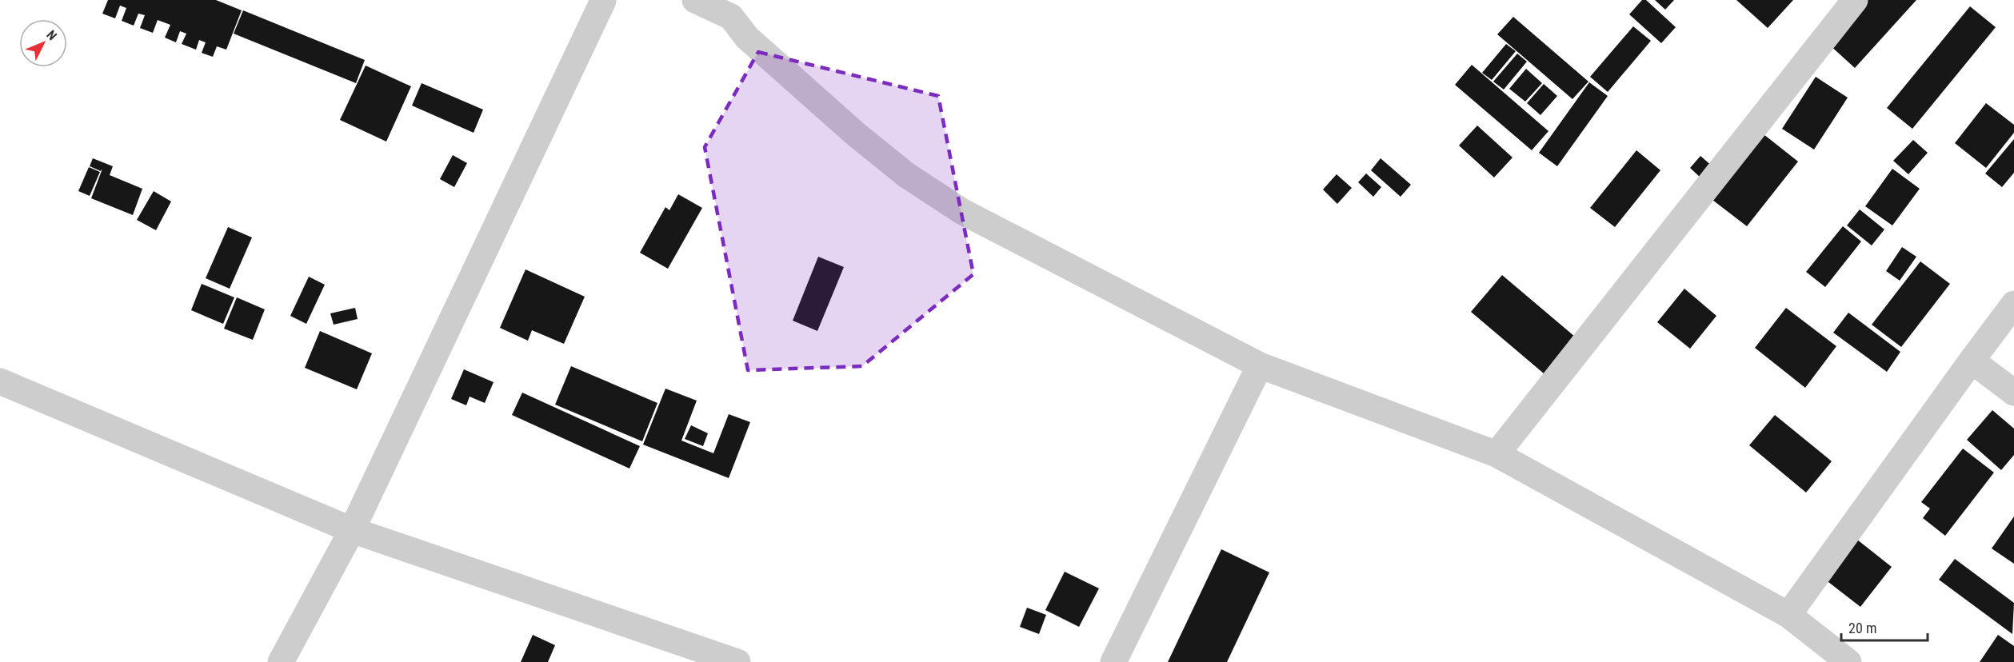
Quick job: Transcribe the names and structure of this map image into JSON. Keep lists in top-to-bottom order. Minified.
{"scale_bar":"20 m","north":"top right"}
